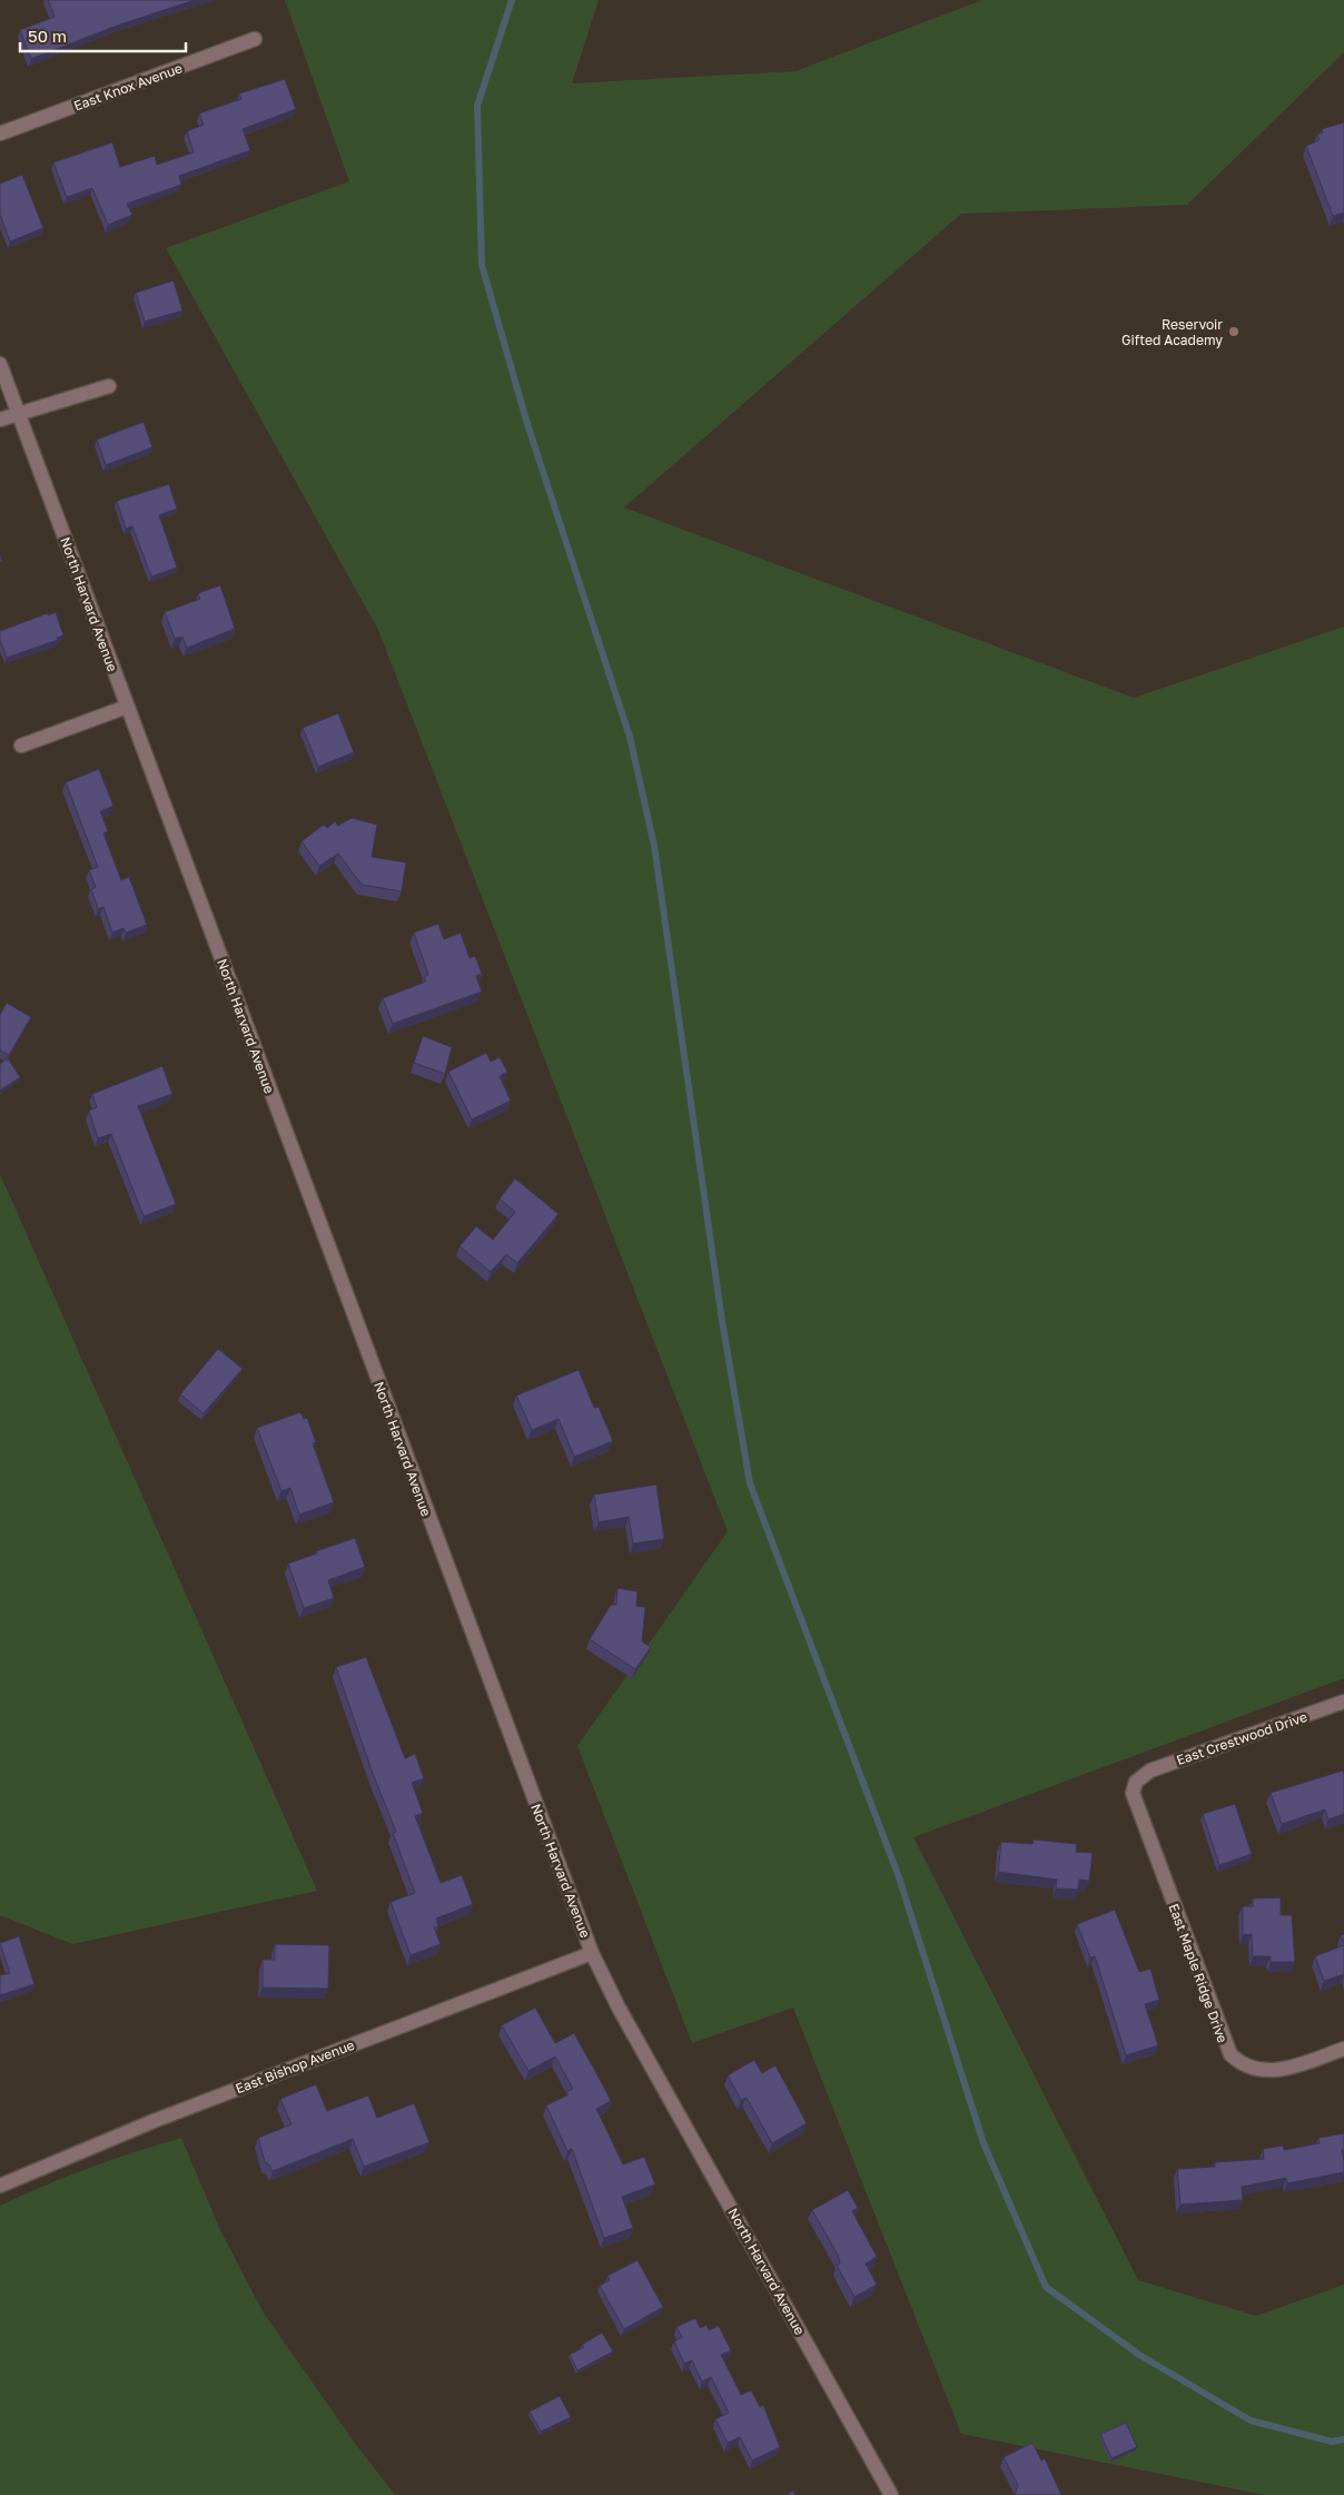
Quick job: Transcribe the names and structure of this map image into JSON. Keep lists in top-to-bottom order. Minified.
{"streets":{"street":["East Knox Avenue","North Harvard Avenue","East Crestwood Drive","East Maple Ridge Drive","East Bishop Avenue"]},"crossings":[["North Harvard Avenue","East Bishop Avenue"],["East Crestwood Drive","East Maple Ridge Drive"]],"places":["Reservoir Gifted Academy"],"scale_bar":"50 m"}
